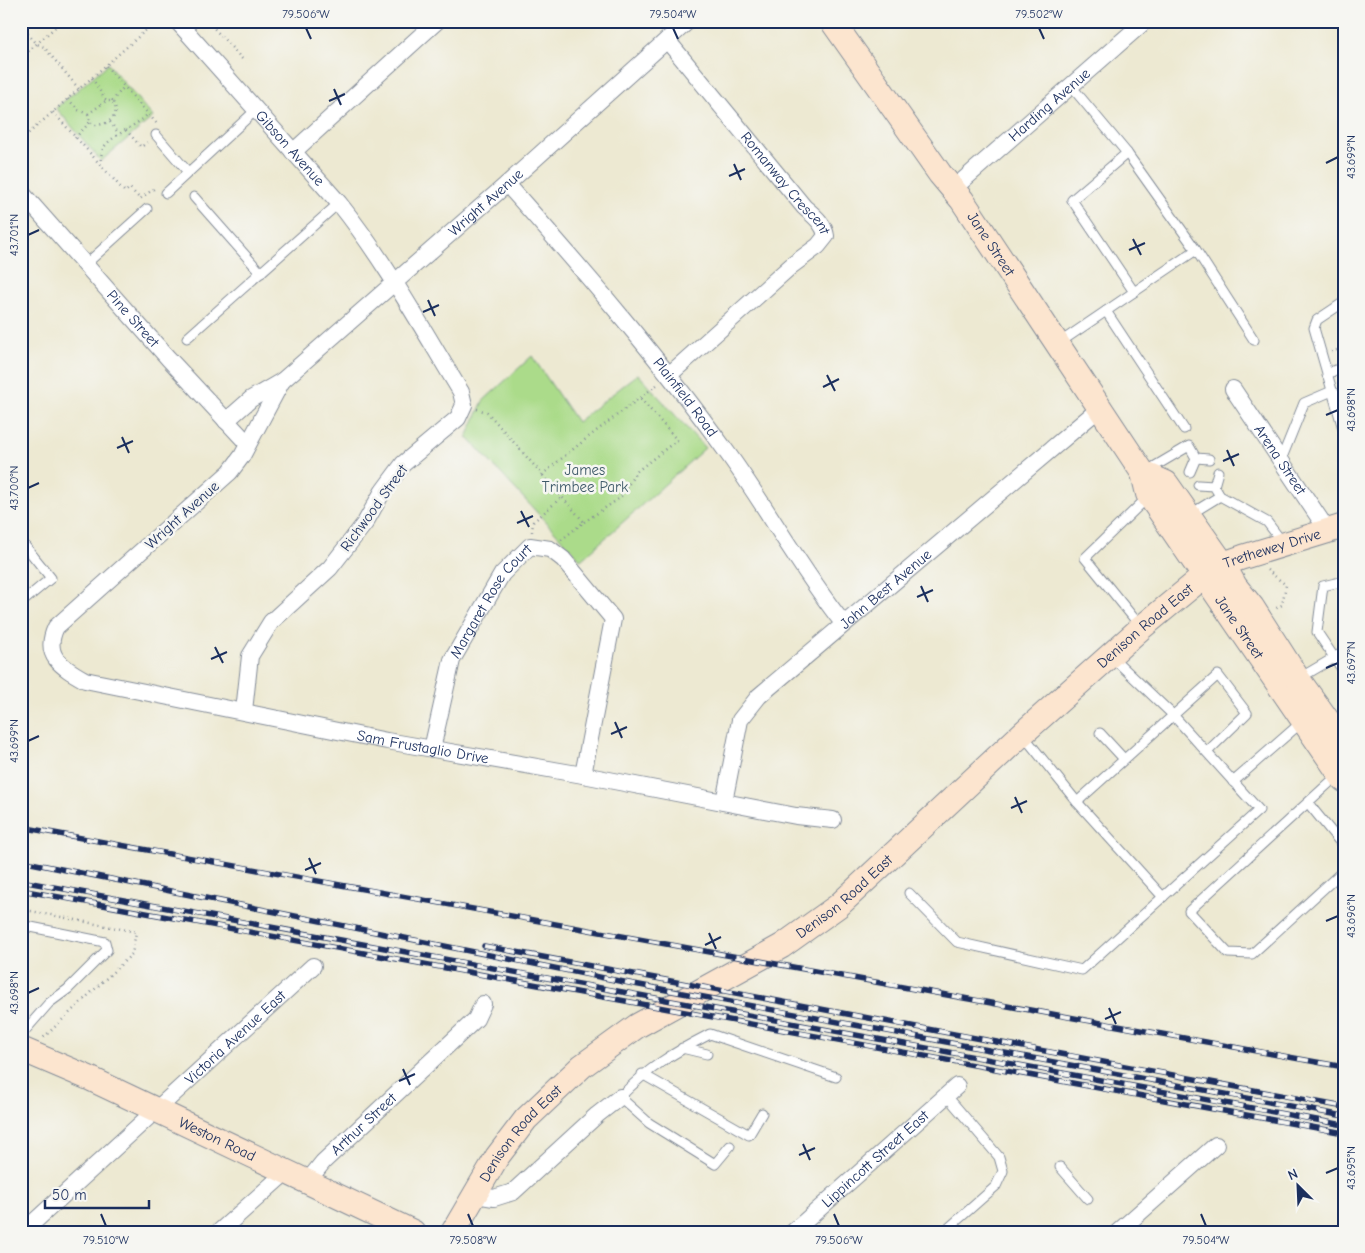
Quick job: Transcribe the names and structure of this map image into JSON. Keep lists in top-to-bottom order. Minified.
{"streets":{"main road":["Jane Street","Trethewey Drive","Denison Road East","Weston Road"],"street":["Harding Avenue","Gibson Avenue","Romanway Crescent","Wright Avenue","Pine Street","Plainfield Road","Arena Street","Richwood Street","John Best Avenue","Margaret Rose Court","Sam Frustaglio Drive","Victoria Avenue East","Arthur Street","Lippincott Street East"]},"crossings":[["Harding Avenue","Jane Street"],["Gibson Avenue","Wright Avenue"],["Romanway Crescent","Wright Avenue"],["Romanway Crescent","Plainfield Road"],["Wright Avenue","Pine Street"],["Wright Avenue","Plainfield Road"],["Wright Avenue","Sam Frustaglio Drive"],["Jane Street","Trethewey Drive"],["Jane Street","John Best Avenue"],["Jane Street","Denison Road East"],["Plainfield Road","John Best Avenue"],["Arena Street","Trethewey Drive"],["Richwood Street","Sam Frustaglio Drive"],["Trethewey Drive","Denison Road East"],["John Best Avenue","Sam Frustaglio Drive"],["Margaret Rose Court","Sam Frustaglio Drive"],["Victoria Avenue East","Weston Road"],["Arthur Street","Weston Road"]],"parks":["James Trimbee Park"],"scale_bar":"50 m","north":"top left","coordinates":["79.506°W","79.504°W","79.502°W","43.699°N","43.701°N","43.698°N","43.700°N","43.697°N","43.696°N","43.695°N","79.510°W","79.508°W"]}
